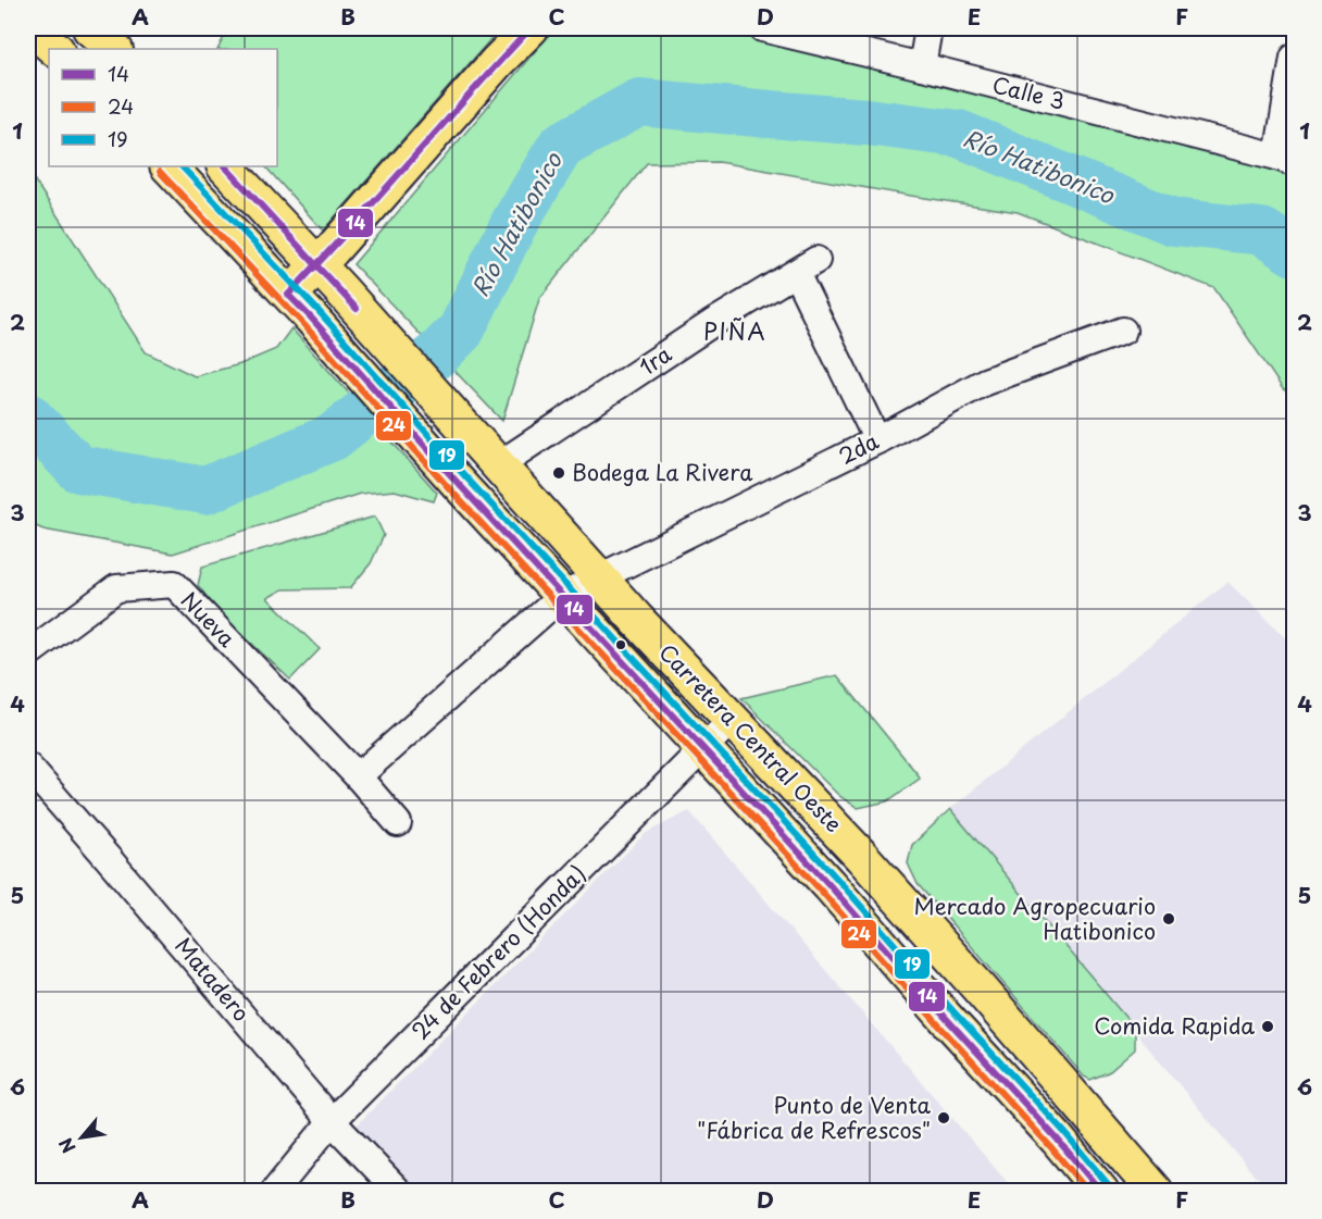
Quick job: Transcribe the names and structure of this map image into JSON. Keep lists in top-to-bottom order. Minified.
{"streets":{"main road":["Carretera Central Oeste"],"street":["Calle 3","1ra","2da","Nueva","24 de Febrero (Honda)","Matadero"]},"crossings":[["1ra","2da"],["1ra","Carretera Central Oeste"],["2da","Carretera Central Oeste"],["Carretera Central Oeste","24 de Febrero (Honda)"],["24 de Febrero (Honda)","Matadero"]],"districts":["PIÑA"],"water":["Río Hatibonico"],"places":["Bodega La Rivera","Mercado Agropecuario Hatibonico","Comida Rapida","Punto de Venta \"Fábrica de Refrescos\""],"lines":["transit line 14","transit line 19","transit line 24"],"legend":["14","24","19"],"north":"bottom left","grid":{"columns":["A","B","C","D","E","F"],"rows":["1","2","3","4","5","6"]}}
